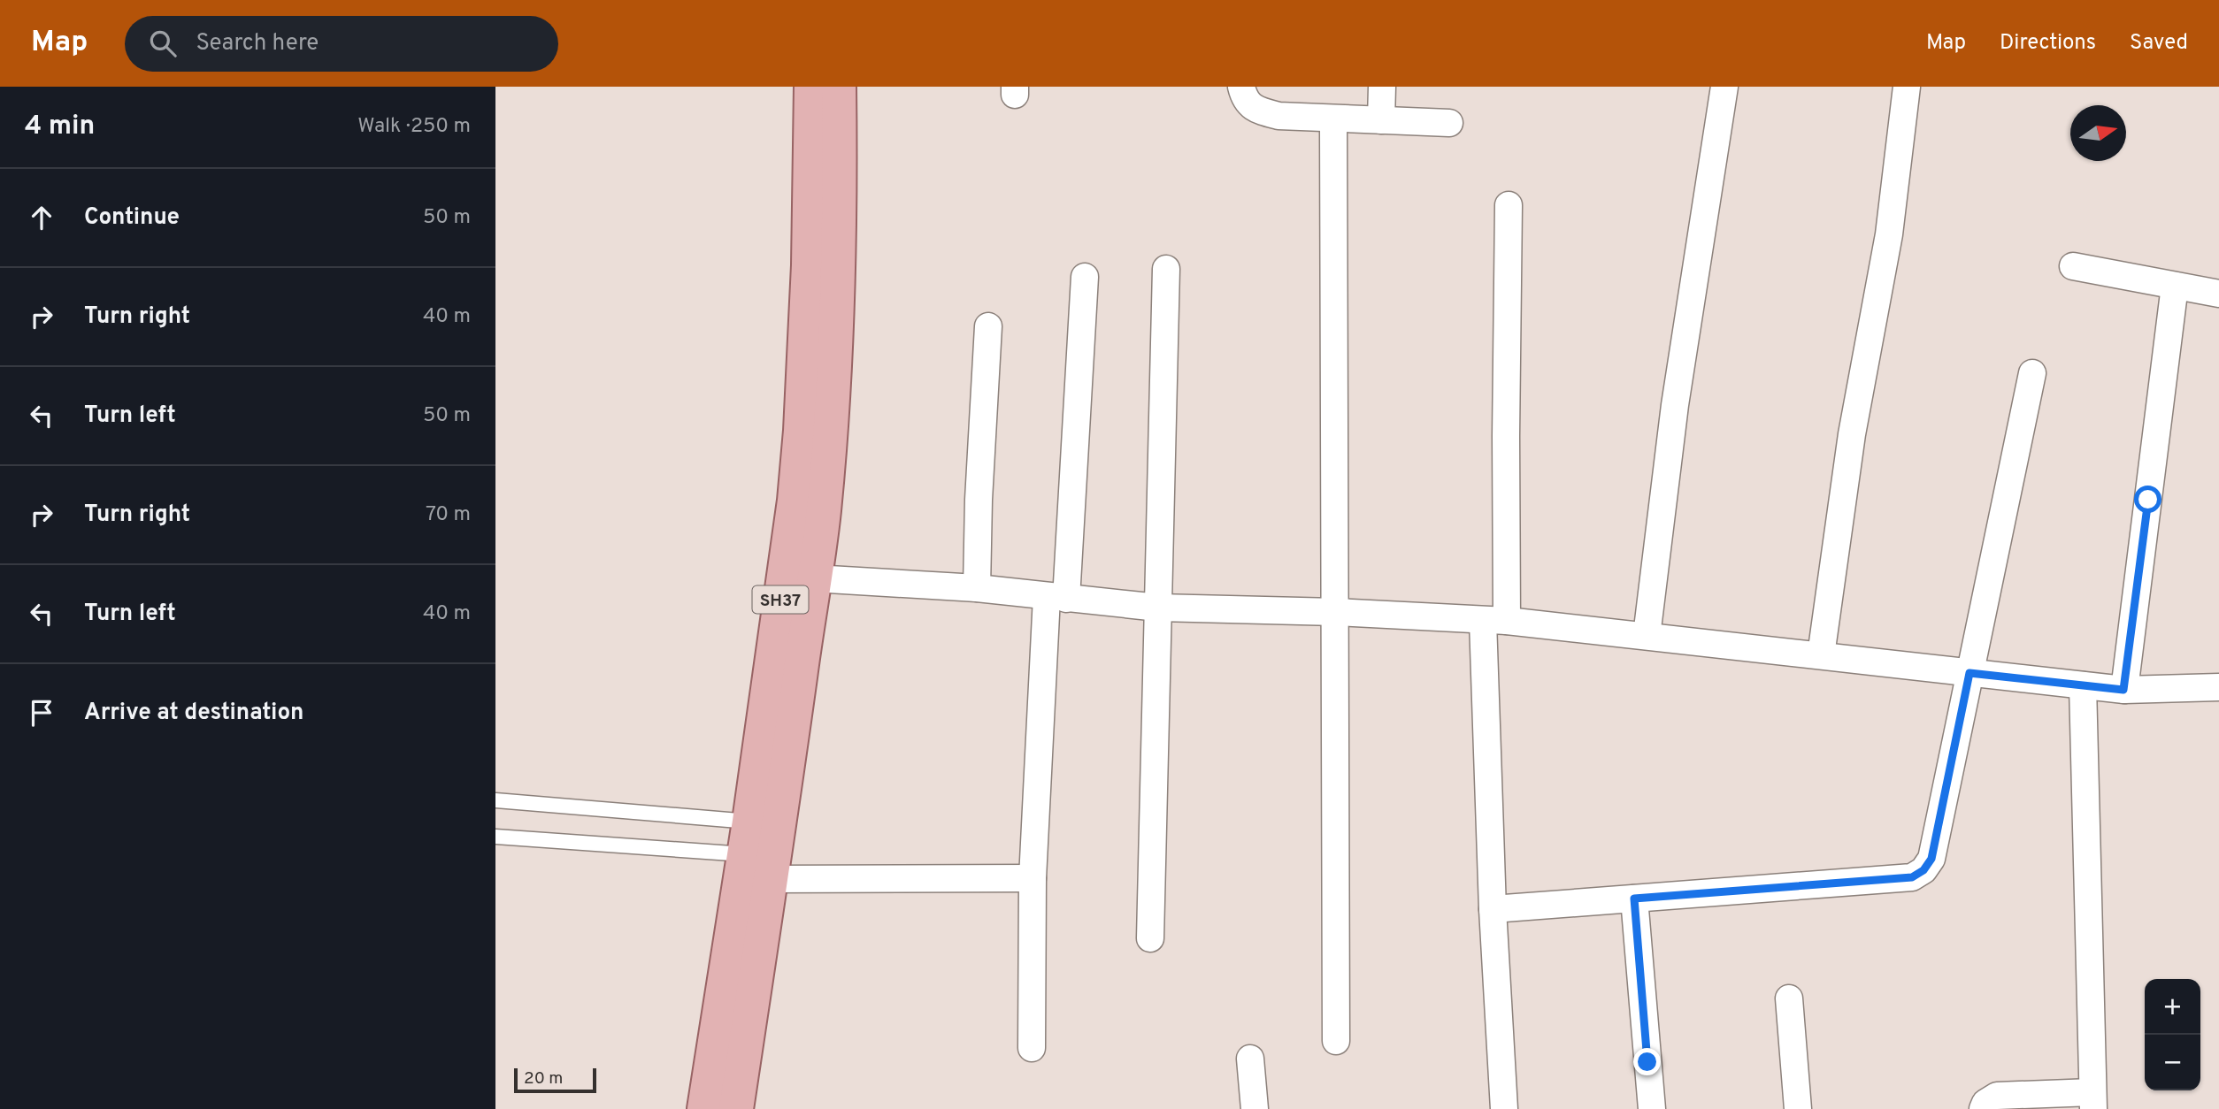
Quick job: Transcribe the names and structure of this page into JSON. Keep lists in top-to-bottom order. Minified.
{"streets":{"main road":["SH37"]},"scale_bar":"20 m","north":"right","page":{"header":"Map","search":"Search here","nav":["Map","Directions","Saved"],"heading":["4 min","Walk · 250 m"],"list":[["Continue","50 m"],["Turn right","40 m"],["Turn left","50 m"],["Turn right","70 m"],["Turn left","40 m"],"Arrive at destination"],"map_buttons":["+","−"],"scale":"20 m"}}
